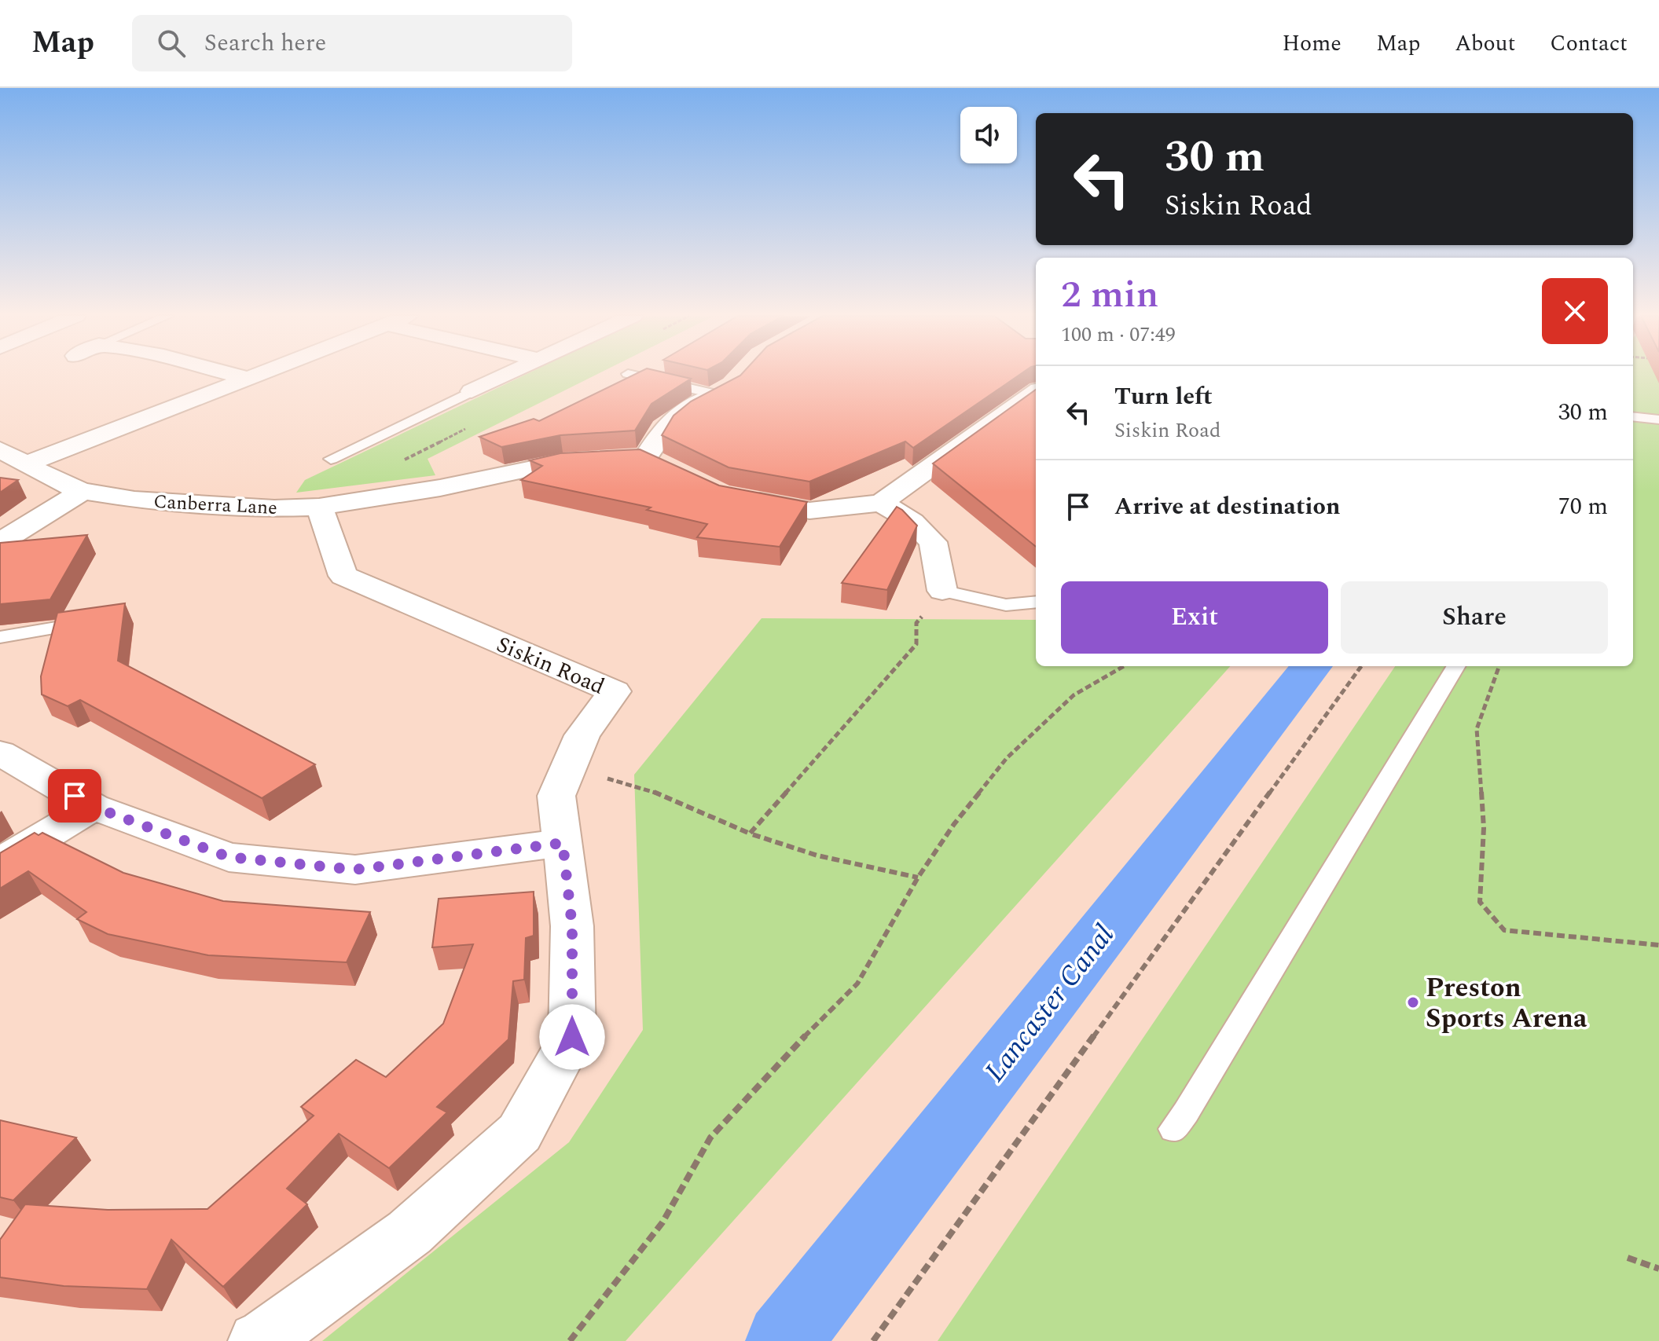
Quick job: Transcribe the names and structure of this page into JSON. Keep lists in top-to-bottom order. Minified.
{"streets":{"street":["Canberra Lane","Siskin Road"]},"crossings":[["Canberra Lane","Siskin Road"]],"water":["Lancaster Canal"],"places":["Preston Sports Arena"],"page":{"header":"Map","search":"Search here","nav":["Home","Map","About","Contact"],"turn":["30 m","Siskin Road"],"heading":["2 min","100 m · 07:49"],"list":[{"name":"Turn left","note":"Siskin Road","value":"30 m"},{"name":"Arrive at destination","value":"70 m"}],"buttons":["Exit","Share"]}}
